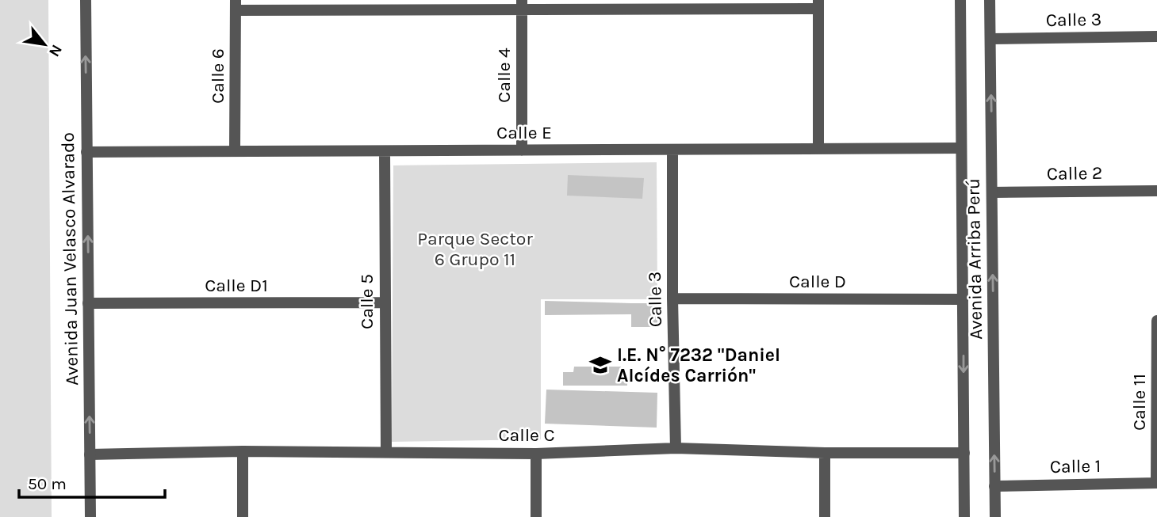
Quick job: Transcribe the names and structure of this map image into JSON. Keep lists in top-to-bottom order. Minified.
{"streets":{"street":["Calle 3","Calle 4","Calle 6","Calle E","Calle 2","Avenida Juan Velasco Alvarado","Avenida Arriba Perú","Calle D","Calle D1","Calle 5","Calle 11","Calle C","Calle 1"]},"crossings":[["Calle 3","Calle E"],["Calle 3","Avenida Arriba Perú"],["Calle 3","Calle D"],["Calle 3","Calle C"],["Calle 4","Calle E"],["Calle 6","Calle E"],["Calle E","Avenida Juan Velasco Alvarado"],["Calle E","Avenida Arriba Perú"],["Calle E","Calle 5"],["Calle 2","Avenida Arriba Perú"],["Avenida Juan Velasco Alvarado","Calle D1"],["Avenida Juan Velasco Alvarado","Calle C"],["Avenida Arriba Perú","Calle D"],["Avenida Arriba Perú","Calle C"],["Avenida Arriba Perú","Calle 1"],["Calle D1","Calle 5"],["Calle 5","Calle C"],["Calle 11","Calle 1"]],"one_way":["Avenida Juan Velasco Alvarado"],"parks":["Parque Sector 6 Grupo 11"],"places":{"school or university":["I.E. N° 7232 \"Daniel Alcídes Carrión\""]},"scale_bar":"50 m","north":"bottom right"}
